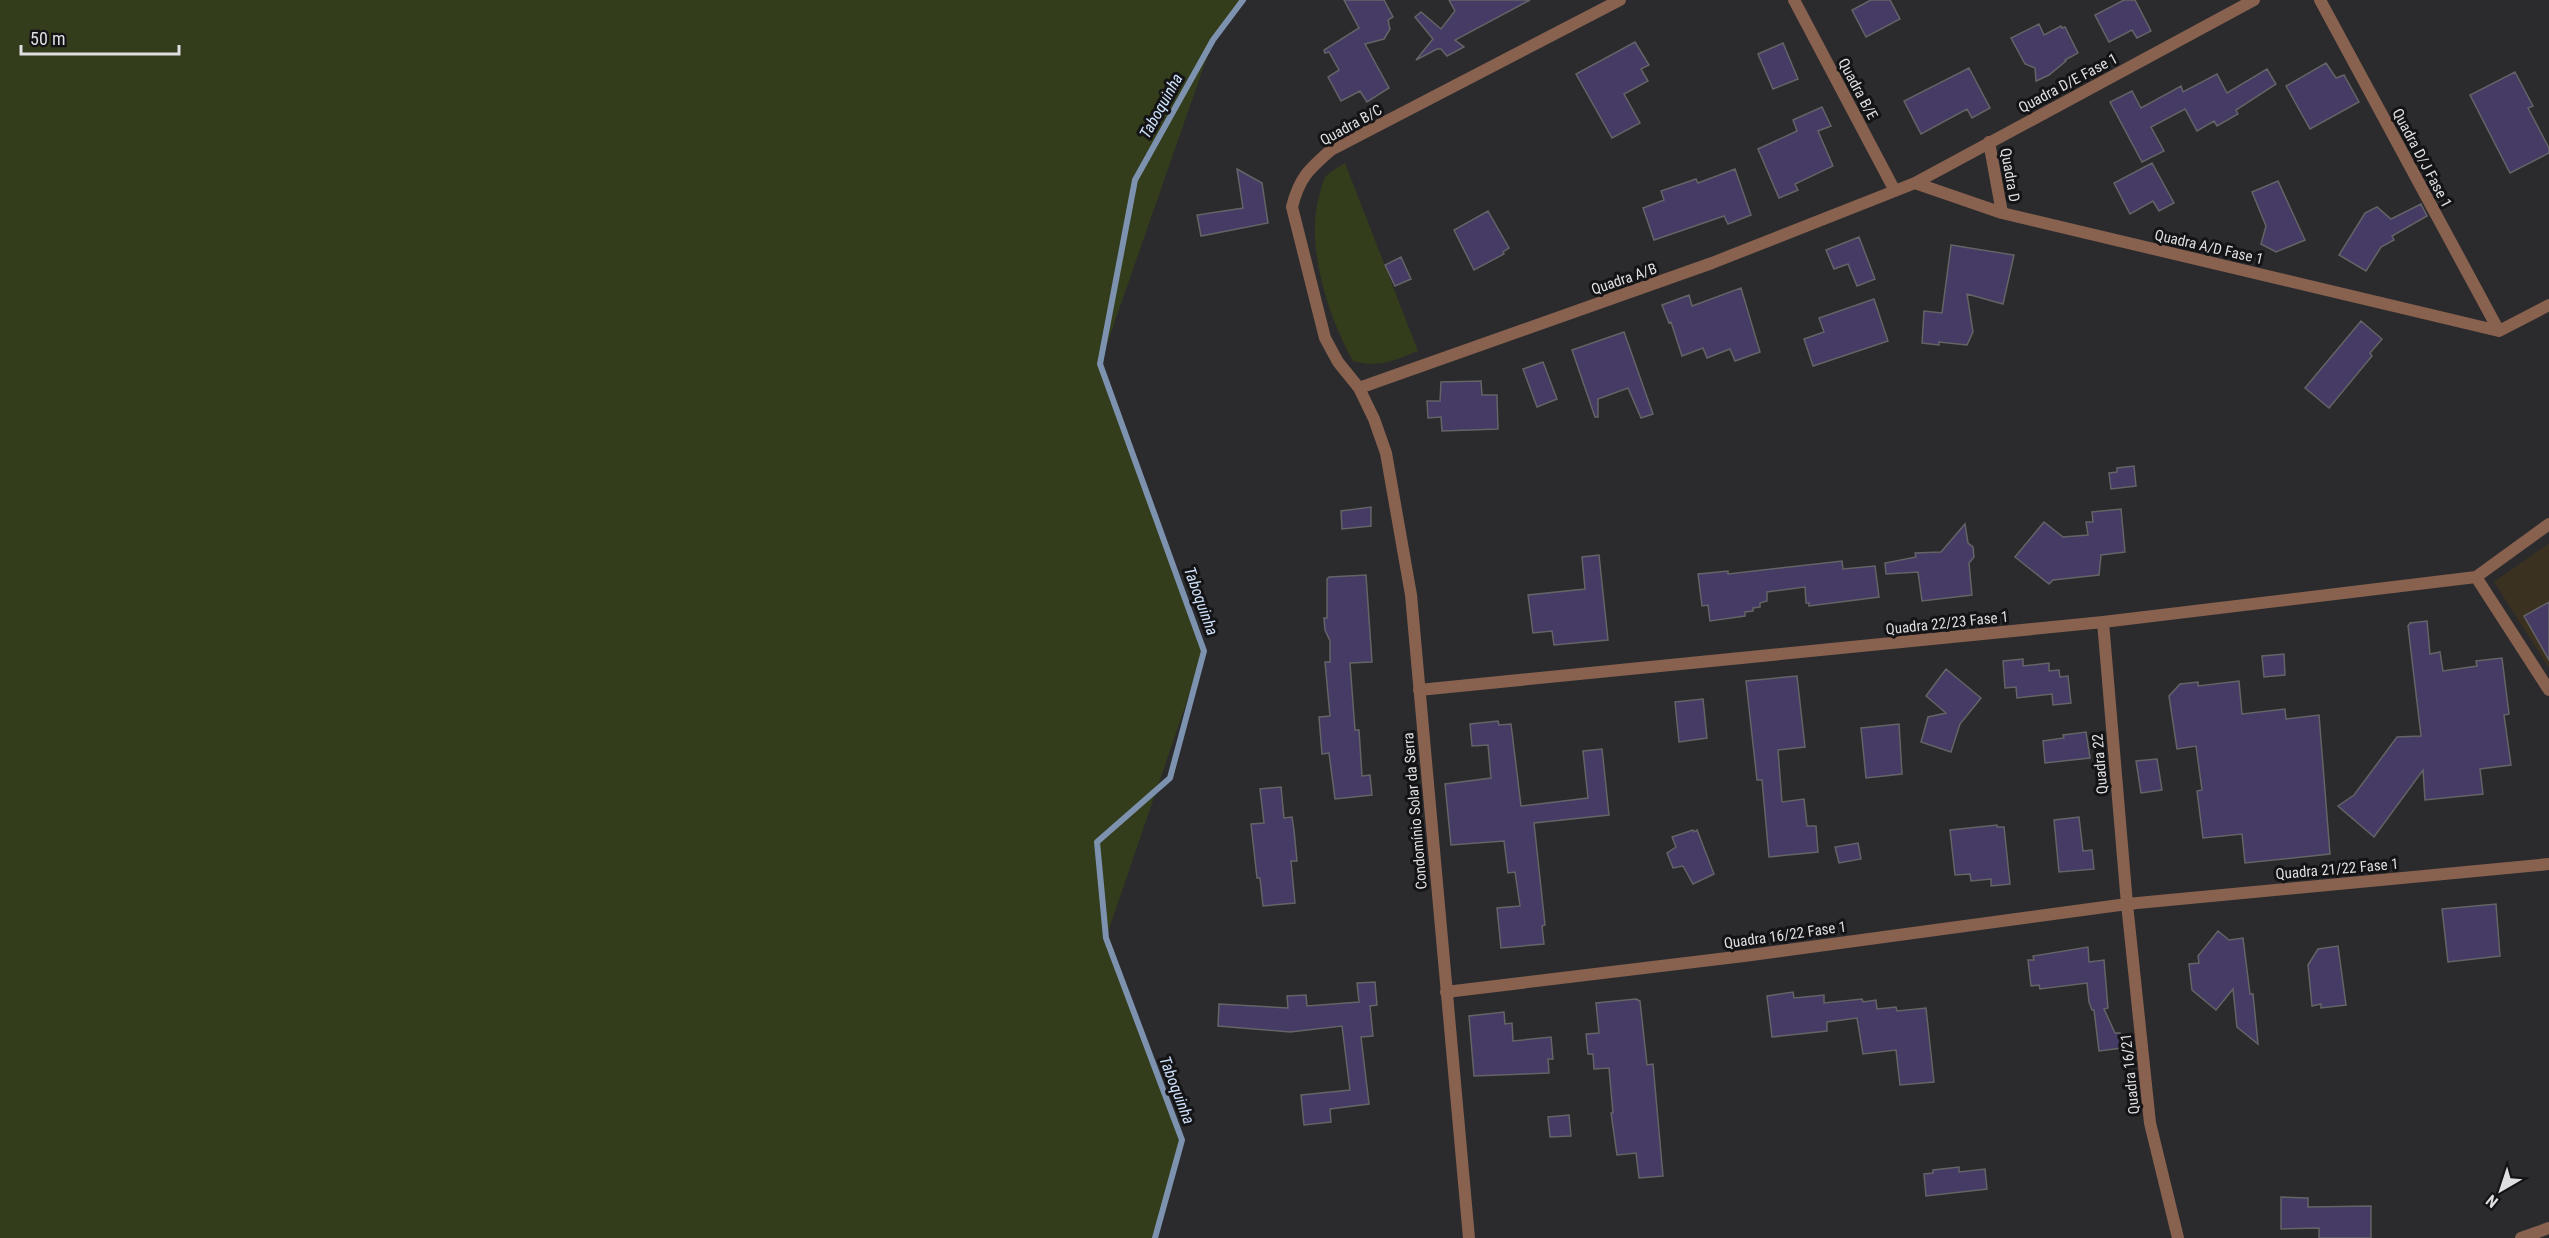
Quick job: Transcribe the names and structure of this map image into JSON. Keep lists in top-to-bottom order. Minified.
{"streets":{"street":["Quadra D/E Fase 1","Quadra B/E","Quadra B/C","Quadra D/J Fase 1","Quadra D","Quadra A/D Fase 1","Quadra A/B","Quadra 22/23 Fase 1","Quadra 22","Condomínio Solar da Serra","Quadra 21/22 Fase 1","Quadra 16/22 Fase 1","Quadra 16/21"]},"crossings":[["Quadra D/E Fase 1","Quadra B/E"],["Quadra D/E Fase 1","Quadra D"],["Quadra D/E Fase 1","Quadra A/D Fase 1"],["Quadra D/E Fase 1","Quadra A/B"],["Quadra B/E","Quadra A/B"],["Quadra B/C","Quadra A/B"],["Quadra B/C","Condomínio Solar da Serra"],["Quadra D/J Fase 1","Quadra A/D Fase 1"],["Quadra D","Quadra A/D Fase 1"],["Quadra A/B","Condomínio Solar da Serra"],["Quadra 22/23 Fase 1","Quadra 22"],["Quadra 22/23 Fase 1","Condomínio Solar da Serra"],["Quadra 22","Quadra 21/22 Fase 1"],["Quadra 22","Quadra 16/22 Fase 1"],["Quadra 22","Quadra 16/21"],["Condomínio Solar da Serra","Quadra 16/22 Fase 1"],["Quadra 21/22 Fase 1","Quadra 16/22 Fase 1"],["Quadra 21/22 Fase 1","Quadra 16/21"],["Quadra 16/22 Fase 1","Quadra 16/21"]],"water":["Taboquinha"],"scale_bar":"50 m","north":"bottom left"}
